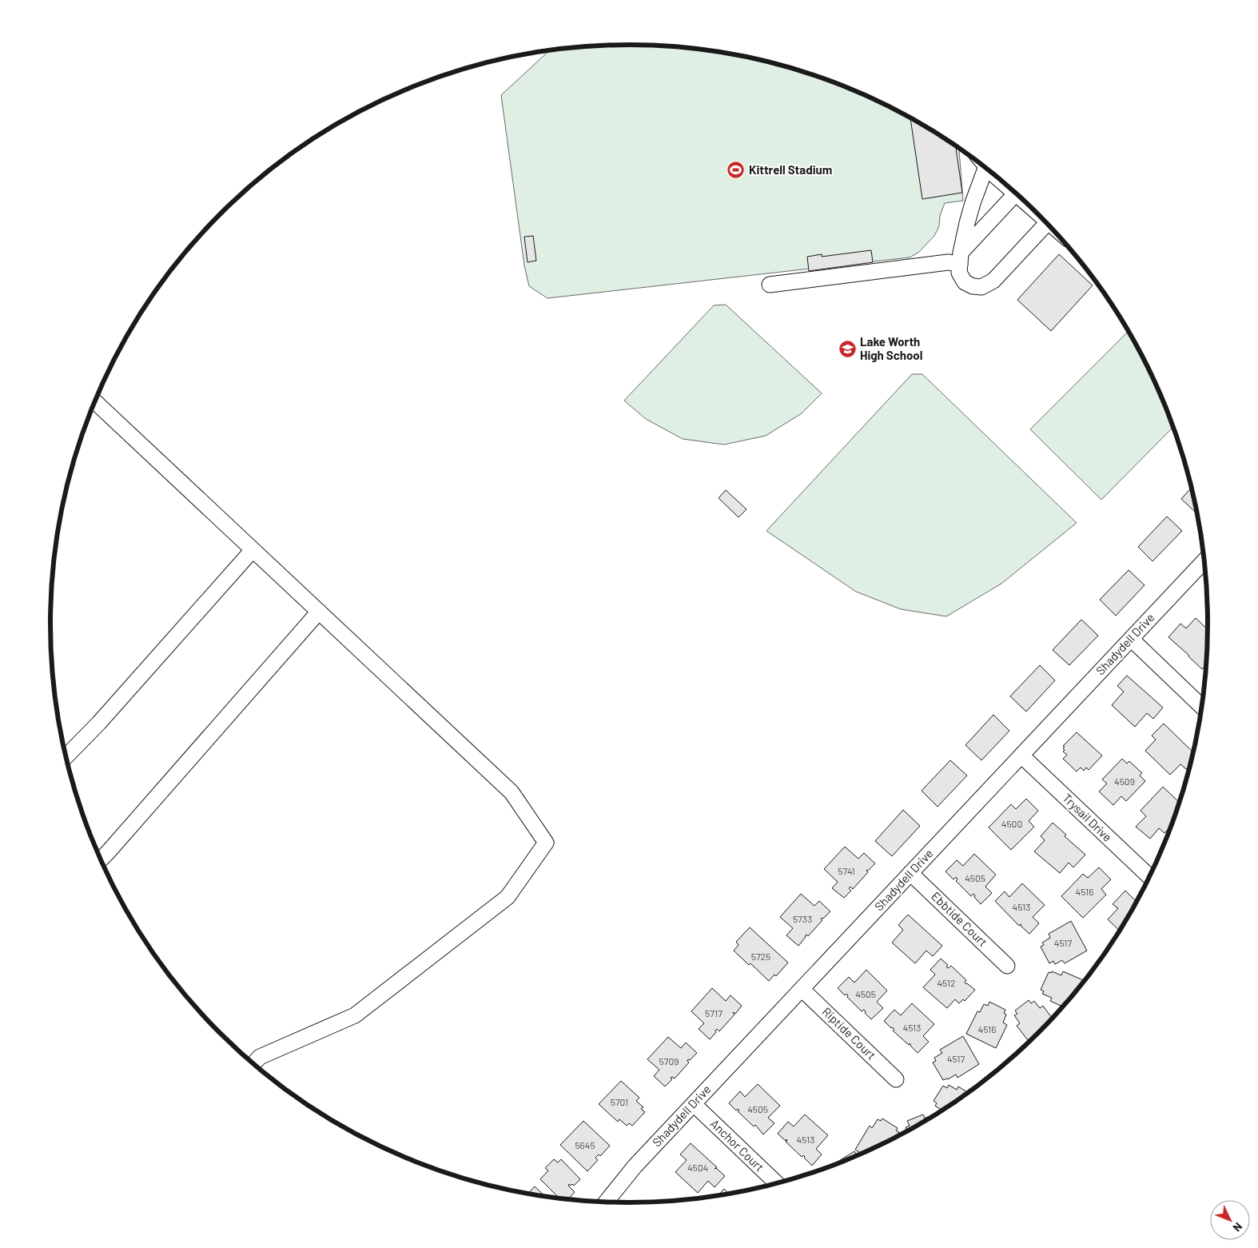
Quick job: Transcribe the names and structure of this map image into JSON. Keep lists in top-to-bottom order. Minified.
{"streets":{"street":["Shadydell Drive","Trysail Drive","Ebbtide Court","Riptide Court","Anchor Court"]},"crossings":[["Shadydell Drive","Trysail Drive"],["Shadydell Drive","Ebbtide Court"],["Shadydell Drive","Riptide Court"],["Shadydell Drive","Anchor Court"]],"places":{"sports":["Kittrell Stadium"],"school or university":["Lake Worth High School"]},"house_numbers":["4509","4500","5741","4505","4516","4513","5733","4517","5725","4512","4505","5717","4513","4516","4517","5709","5701","4505","4513","5645","4504"],"north":"bottom right"}
